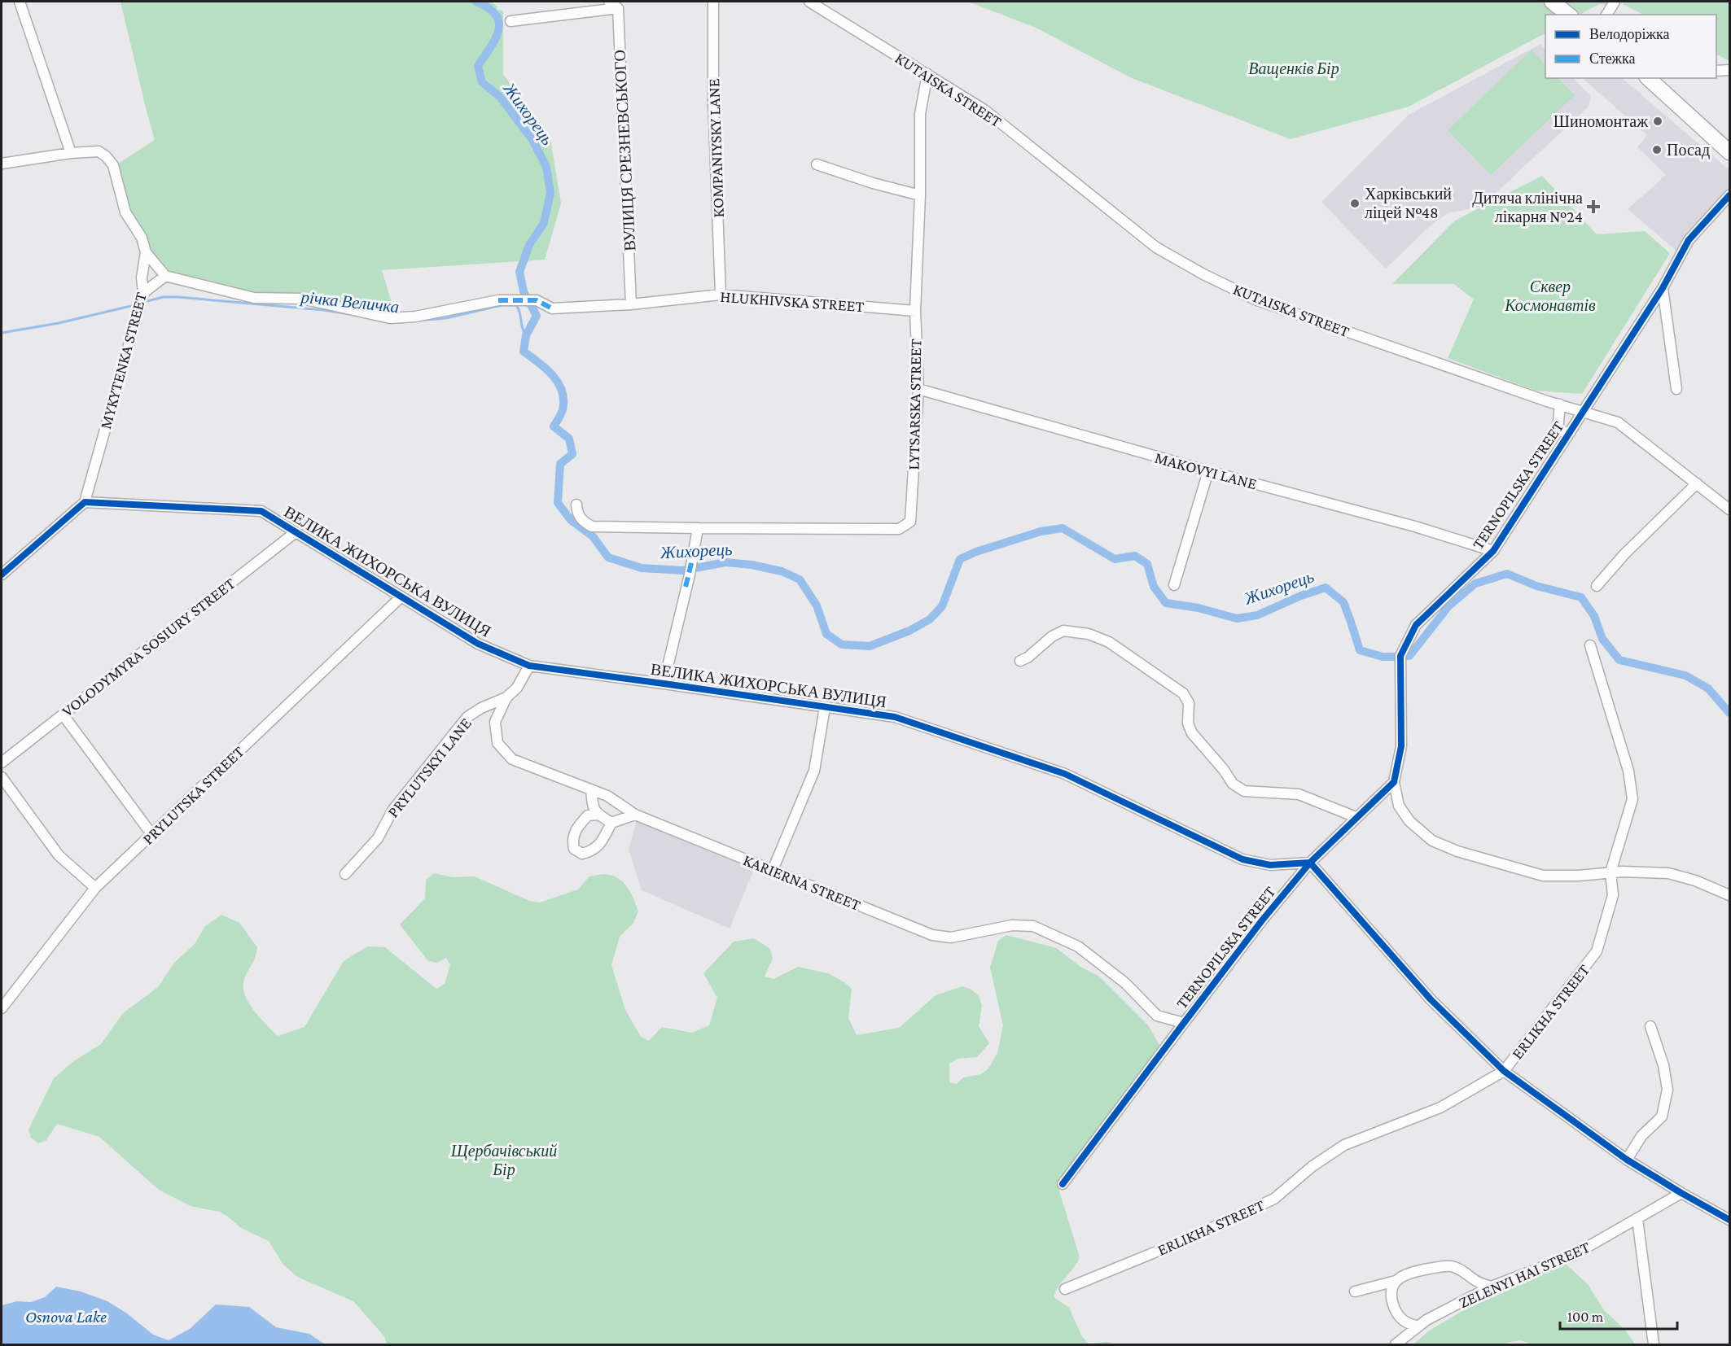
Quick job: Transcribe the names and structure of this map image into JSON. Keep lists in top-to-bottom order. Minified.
{"streets":{"street":["KUTAISKA STREET","KOMPANIYSKY LANE","ВУЛИЦЯ СРЕЗНЕВСЬКОГО","HLUKHIVSKA STREET","MYKYTENKA STREET","LYTSARSKA STREET","MAKOVYI LANE","TERNOPILSKA STREET","ВЕЛИКА ЖИХОРСЬКА ВУЛИЦЯ","VOLODYMYRA SOSIURY STREET","PRYLUTSKYI LANE","PRYLUTSKA STREET","KARIERNA STREET","ERLIKHA STREET","ZELENYI HAI STREET"]},"crossings":[["KUTAISKA STREET","LYTSARSKA STREET"],["KUTAISKA STREET","TERNOPILSKA STREET"],["KOMPANIYSKY LANE","HLUKHIVSKA STREET"],["ВУЛИЦЯ СРЕЗНЕВСЬКОГО","HLUKHIVSKA STREET"],["HLUKHIVSKA STREET","LYTSARSKA STREET"],["MYKYTENKA STREET","ВЕЛИКА ЖИХОРСЬКА ВУЛИЦЯ"],["LYTSARSKA STREET","MAKOVYI LANE"],["MAKOVYI LANE","TERNOPILSKA STREET"],["TERNOPILSKA STREET","ВЕЛИКА ЖИХОРСЬКА ВУЛИЦЯ"],["TERNOPILSKA STREET","KARIERNA STREET"],["ВЕЛИКА ЖИХОРСЬКА ВУЛИЦЯ","VOLODYMYRA SOSIURY STREET"],["ВЕЛИКА ЖИХОРСЬКА ВУЛИЦЯ","PRYLUTSKA STREET"],["ВЕЛИКА ЖИХОРСЬКА ВУЛИЦЯ","KARIERNA STREET"],["PRYLUTSKYI LANE","KARIERNA STREET"]],"water":["Жихорець","річка Величка","Osnova Lake"],"parks":["Ващенків Бір","Сквер Космонавтів","Щербачівський Бір"],"places":{"other":["Шиномонтаж","Посад","Харківський ліцей №48"],"health":["Дитяча клінічна лікарня №24"]},"legend":["Велодоріжка","Стежка"],"scale_bar":"100 m"}
